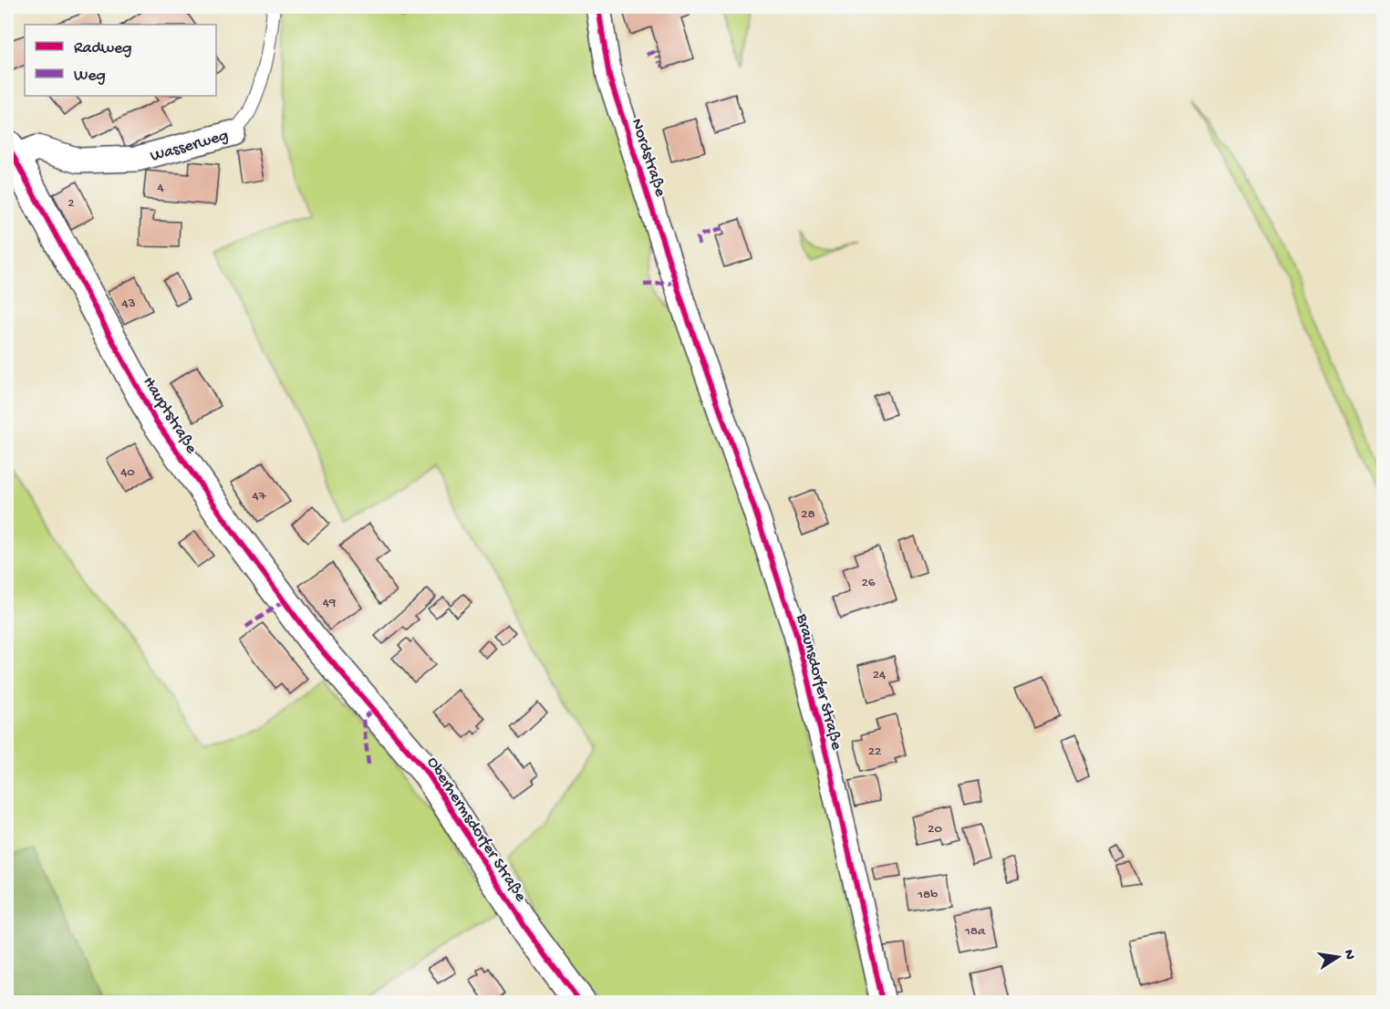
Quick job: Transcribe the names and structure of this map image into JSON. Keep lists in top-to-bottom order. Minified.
{"streets":{"street":["Wasserweg","Nordstraße","Hauptstraße","Braunsdorfer Straße","Oberhermsdorfer Straße"]},"crossings":[["Wasserweg","Hauptstraße"],["Nordstraße","Braunsdorfer Straße"],["Hauptstraße","Oberhermsdorfer Straße"]],"house_numbers":["4","2","43","40","47","28","26","49","24","22","20","18b","18a"],"legend":["Radweg","Weg"],"north":"right"}
